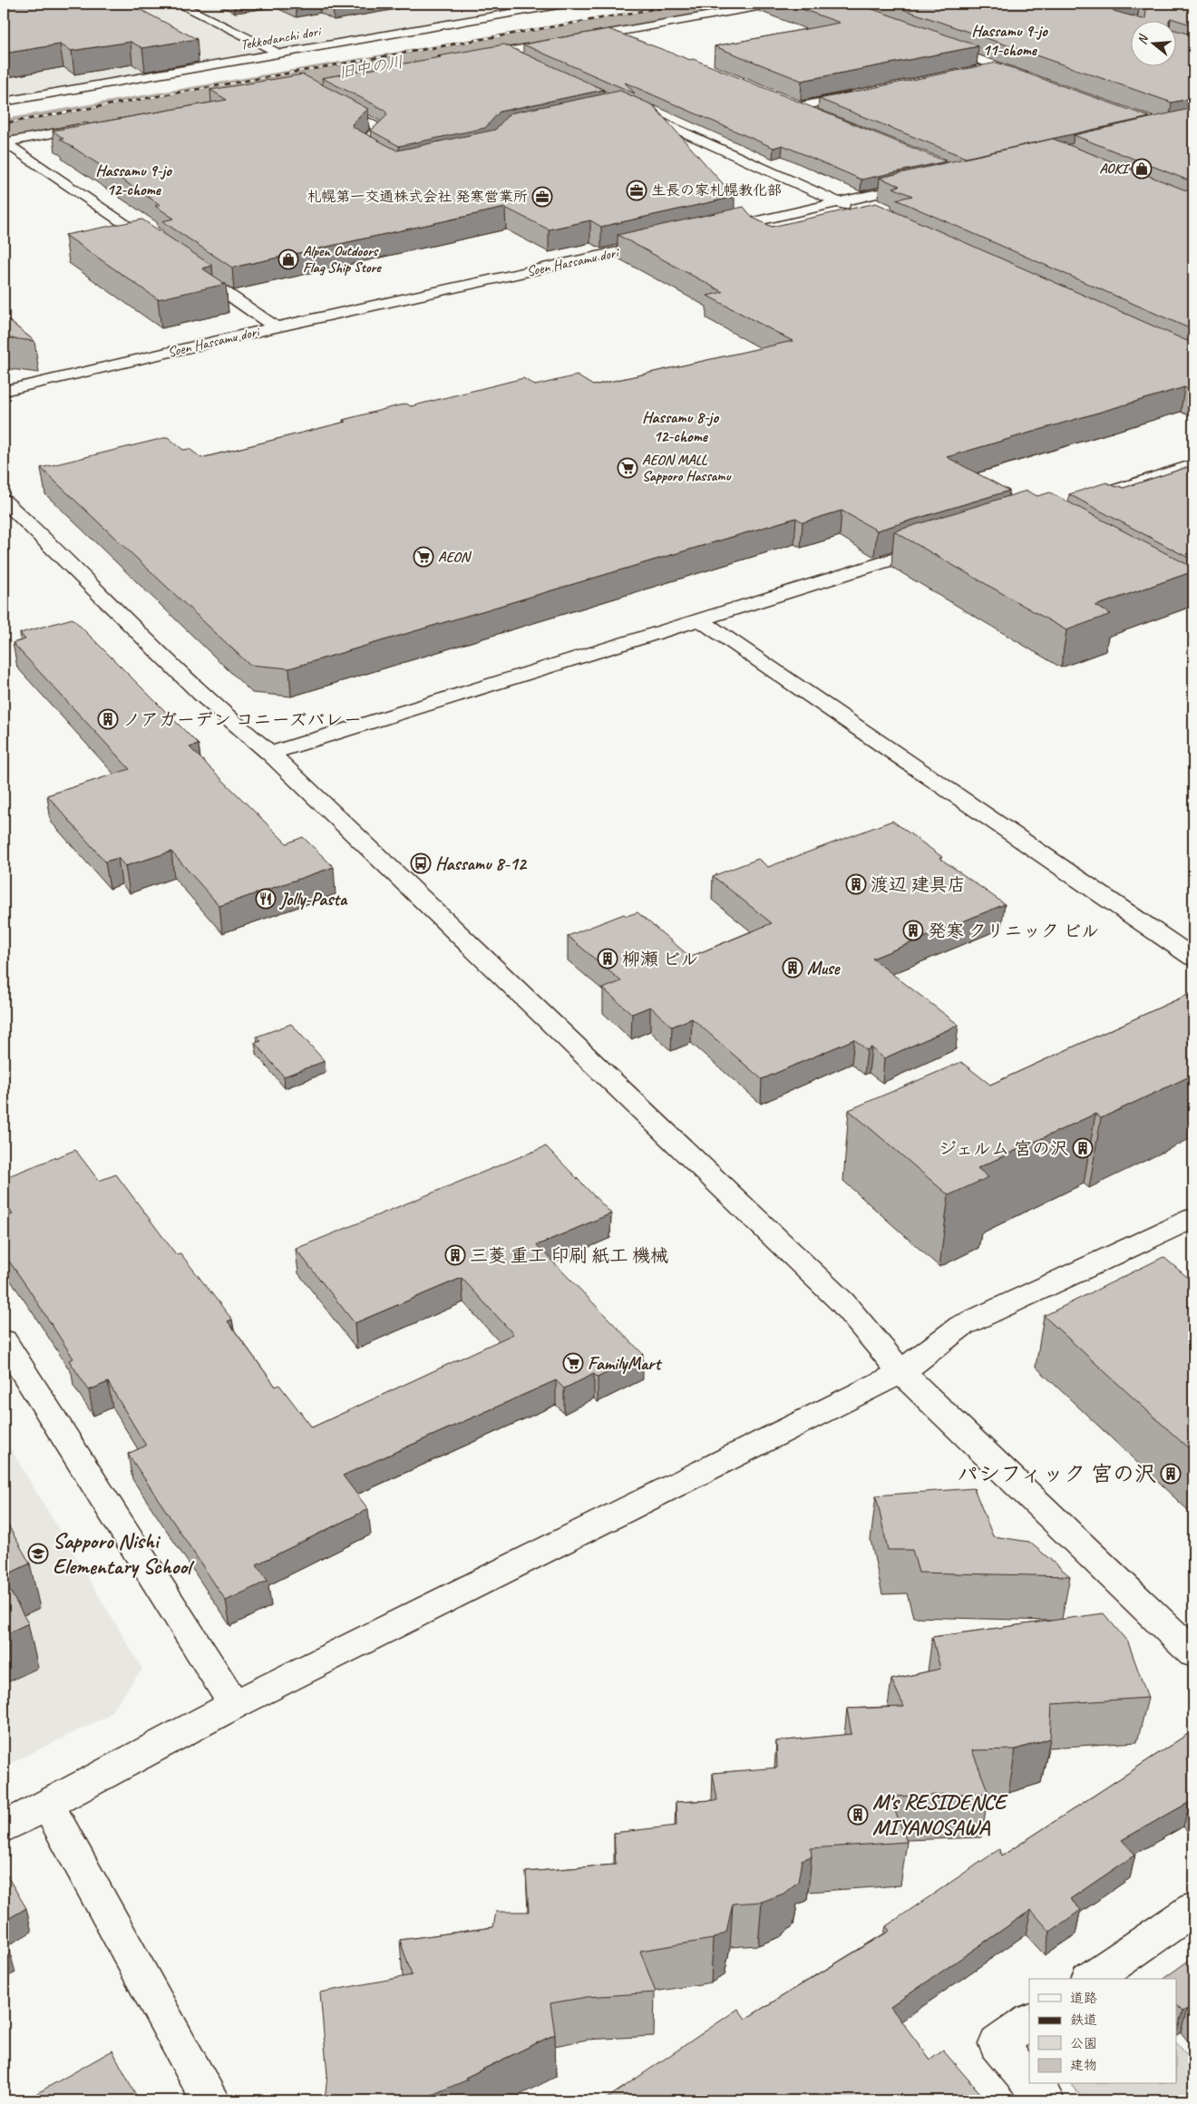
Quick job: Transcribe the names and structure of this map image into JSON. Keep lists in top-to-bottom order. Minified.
{"streets":{"street":["Tekkodanchi dori","Soen Hassamu dori"]},"districts":["Hassamu 9-jo 11-chome","Hassamu 9-jo 12-chome","Hassamu 8-jo 12-chome"],"water":["旧中の川"],"places":{"shop":["AOKI","Alpen Outdoors Flag Ship Store"],"office":["生長の家札幌教化部","札幌第一交通株式会社 発寒営業所"],"supermarket":["AEON MALL Sapporo Hassamu","AEON","FamilyMart"],"building":["ノアガーデン コニーズバレー","渡辺 建具店","発寒 クリニック ビル","柳瀬 ビル","Muse","ジェルム 宮の沢","三菱 重工 印刷 紙工 機械","パシフィック 宮の沢","M's RESIDENCE MIYANOSAWA"],"bus stop":["Hassamu 8-12"],"restaurant":["Jolly-Pasta"],"school or university":["Sapporo Nishi Elementary School"]},"legend":["道路","鉄道","公園","建物"],"north":"left"}
